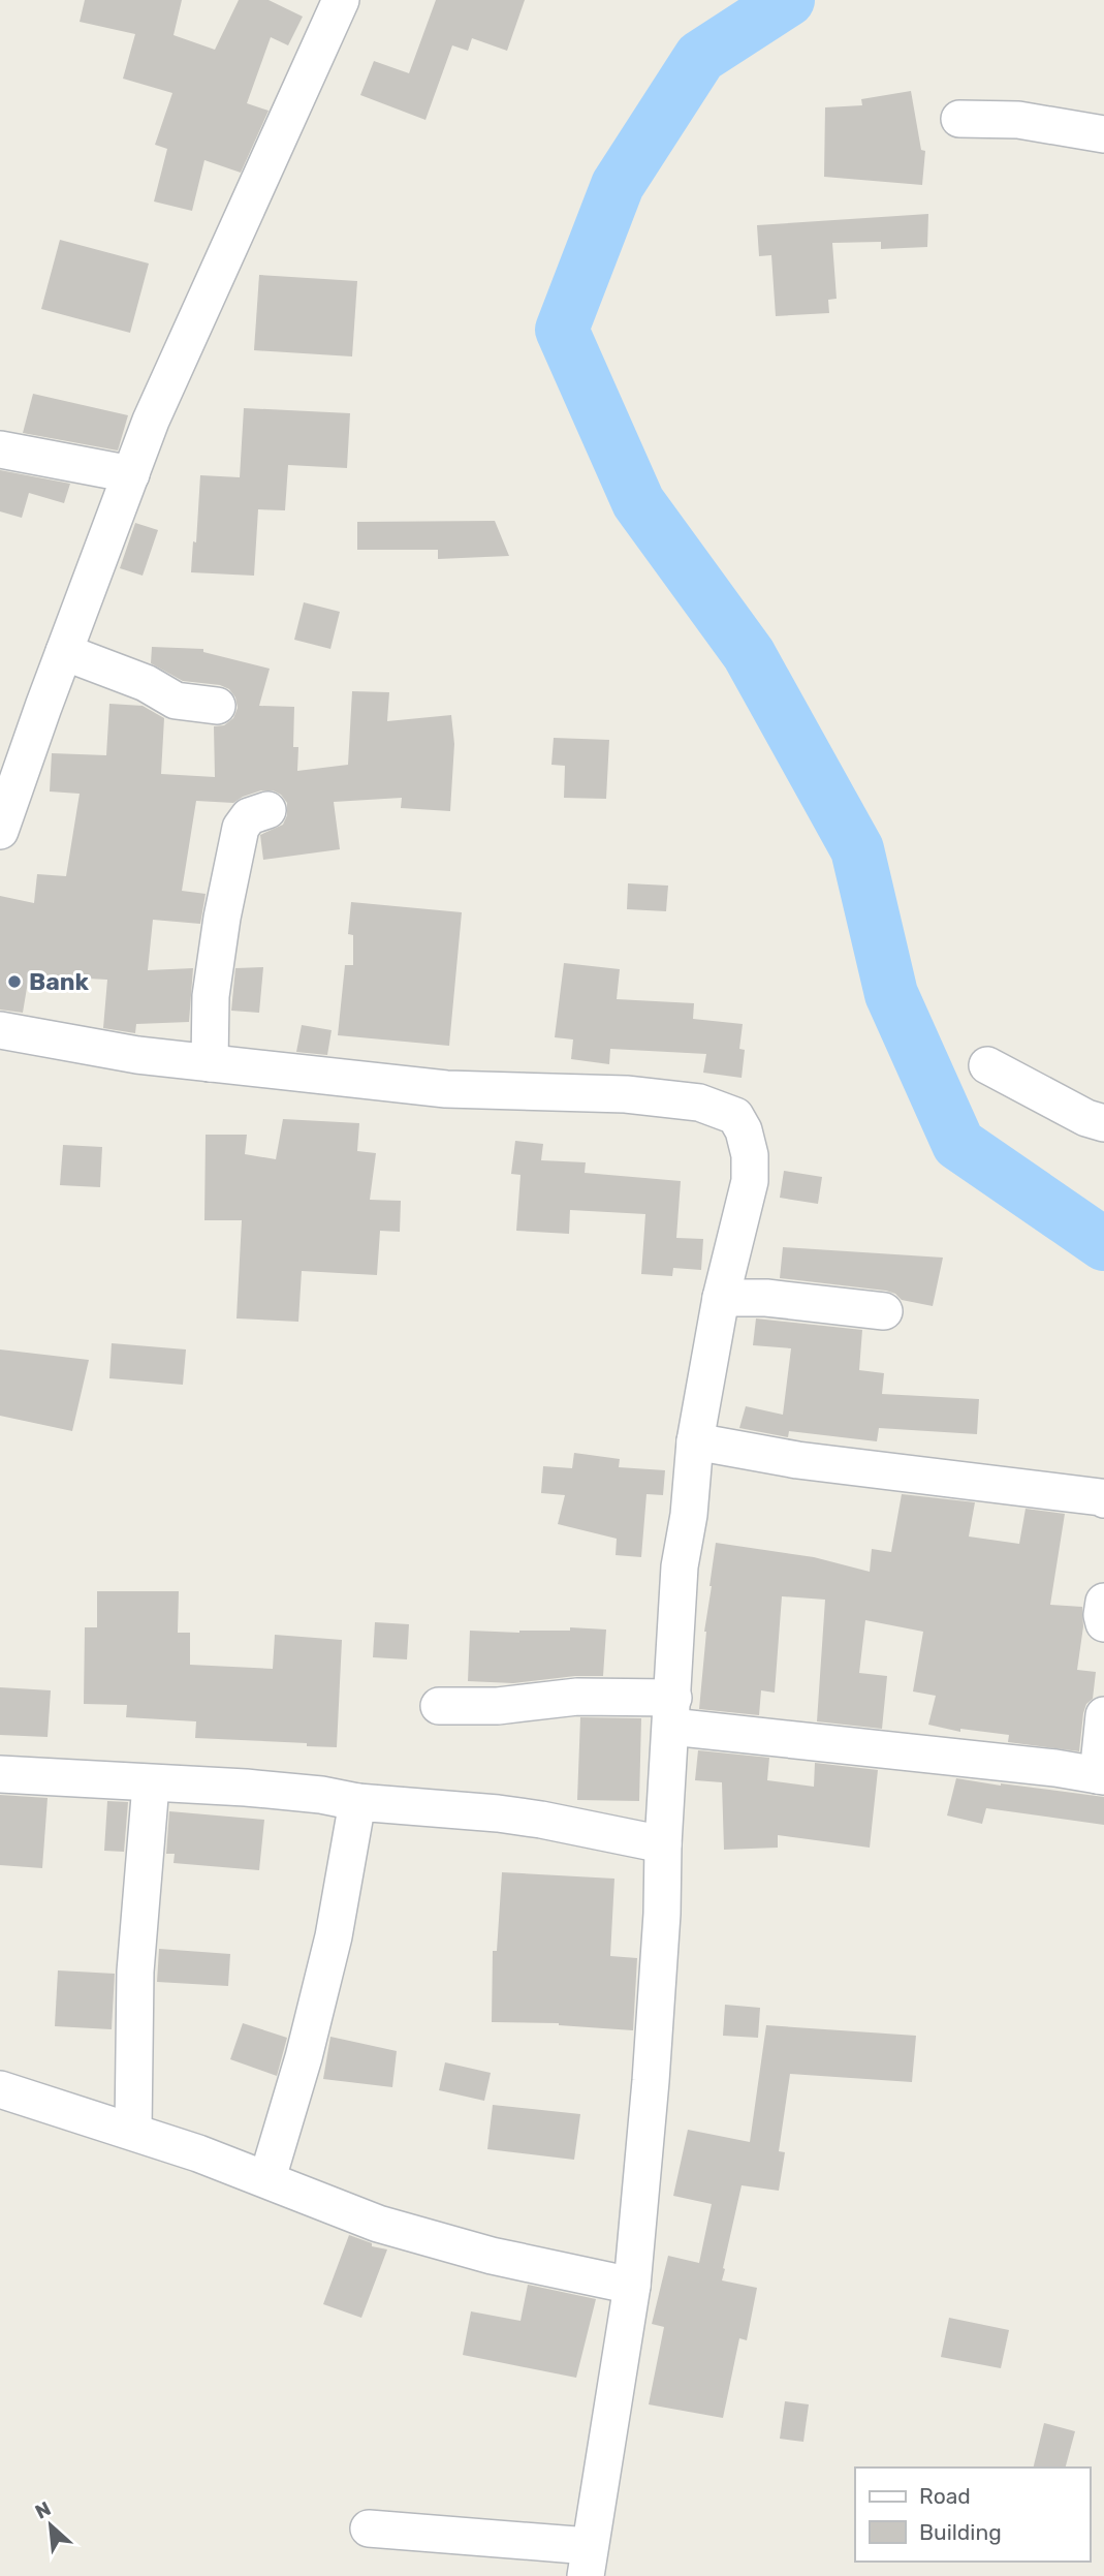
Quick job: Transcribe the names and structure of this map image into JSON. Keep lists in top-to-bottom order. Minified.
{"places":["Bank"],"legend":["Road","Building"],"north":"top left"}
